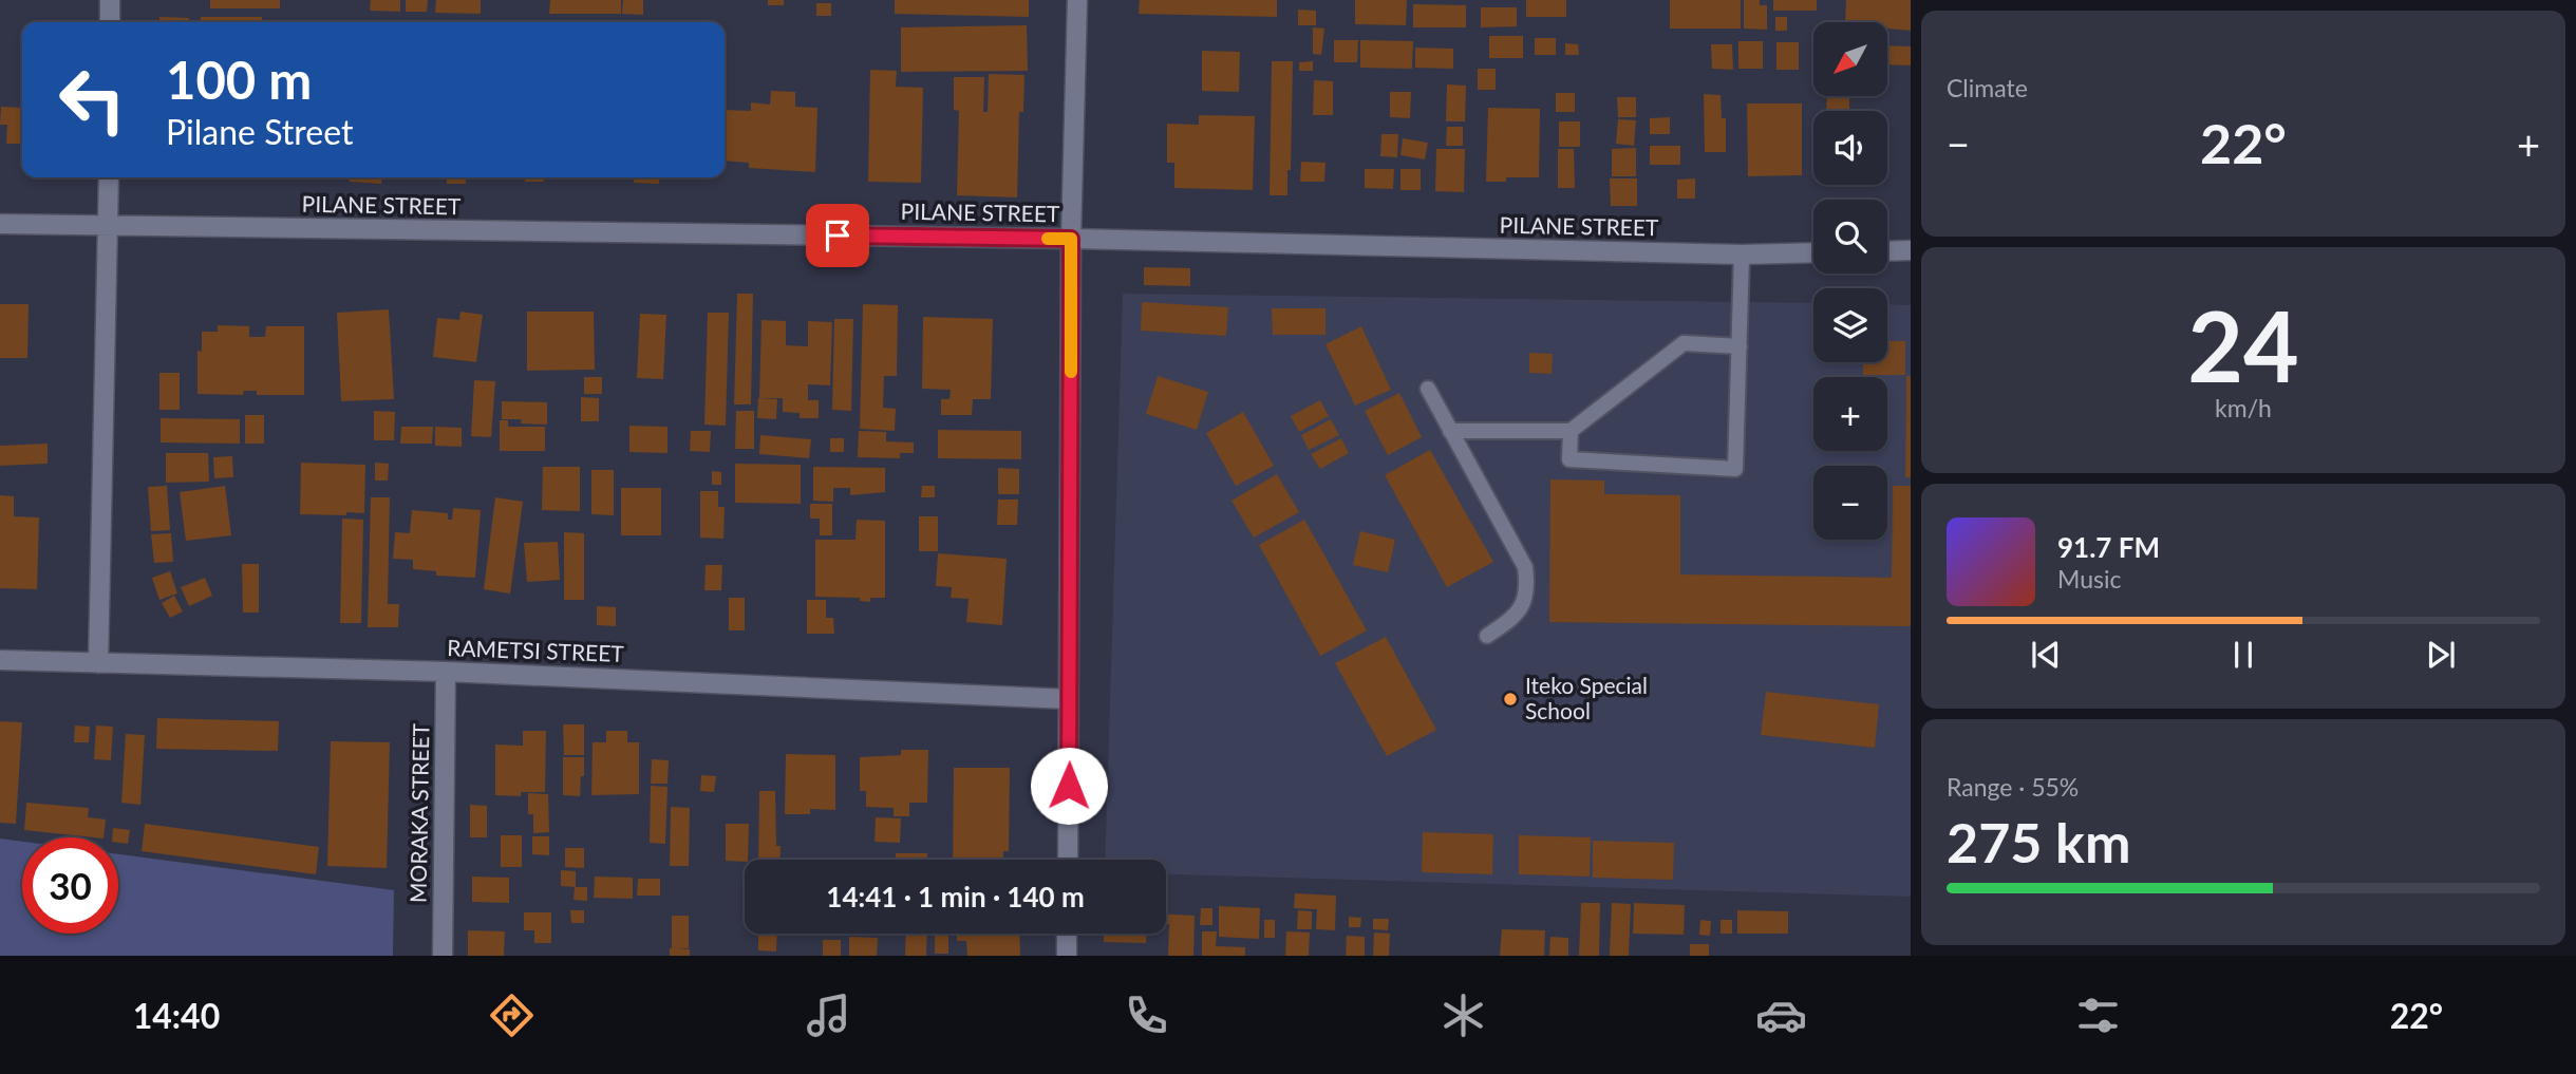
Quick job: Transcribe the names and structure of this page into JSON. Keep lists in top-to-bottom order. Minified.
{"streets":{"street":["PILANE STREET","RAMETSI STREET","MORAKA STREET"]},"crossings":[["RAMETSI STREET","MORAKA STREET"]],"places":["Iteko Special School"],"north":"bottom left","page":{"tile":["Climate",["24","km/h"],["Range · 55%","275 km"]],"map_buttons":["+","−"],"turn":["100 m","Pilane Street"],"heat":["−","22°","+"],"song":["91.7 FM","Music"],"limit":"30","trip":"14:41 · 1 min · 140 m","tabs":["14:40","22°"]}}
